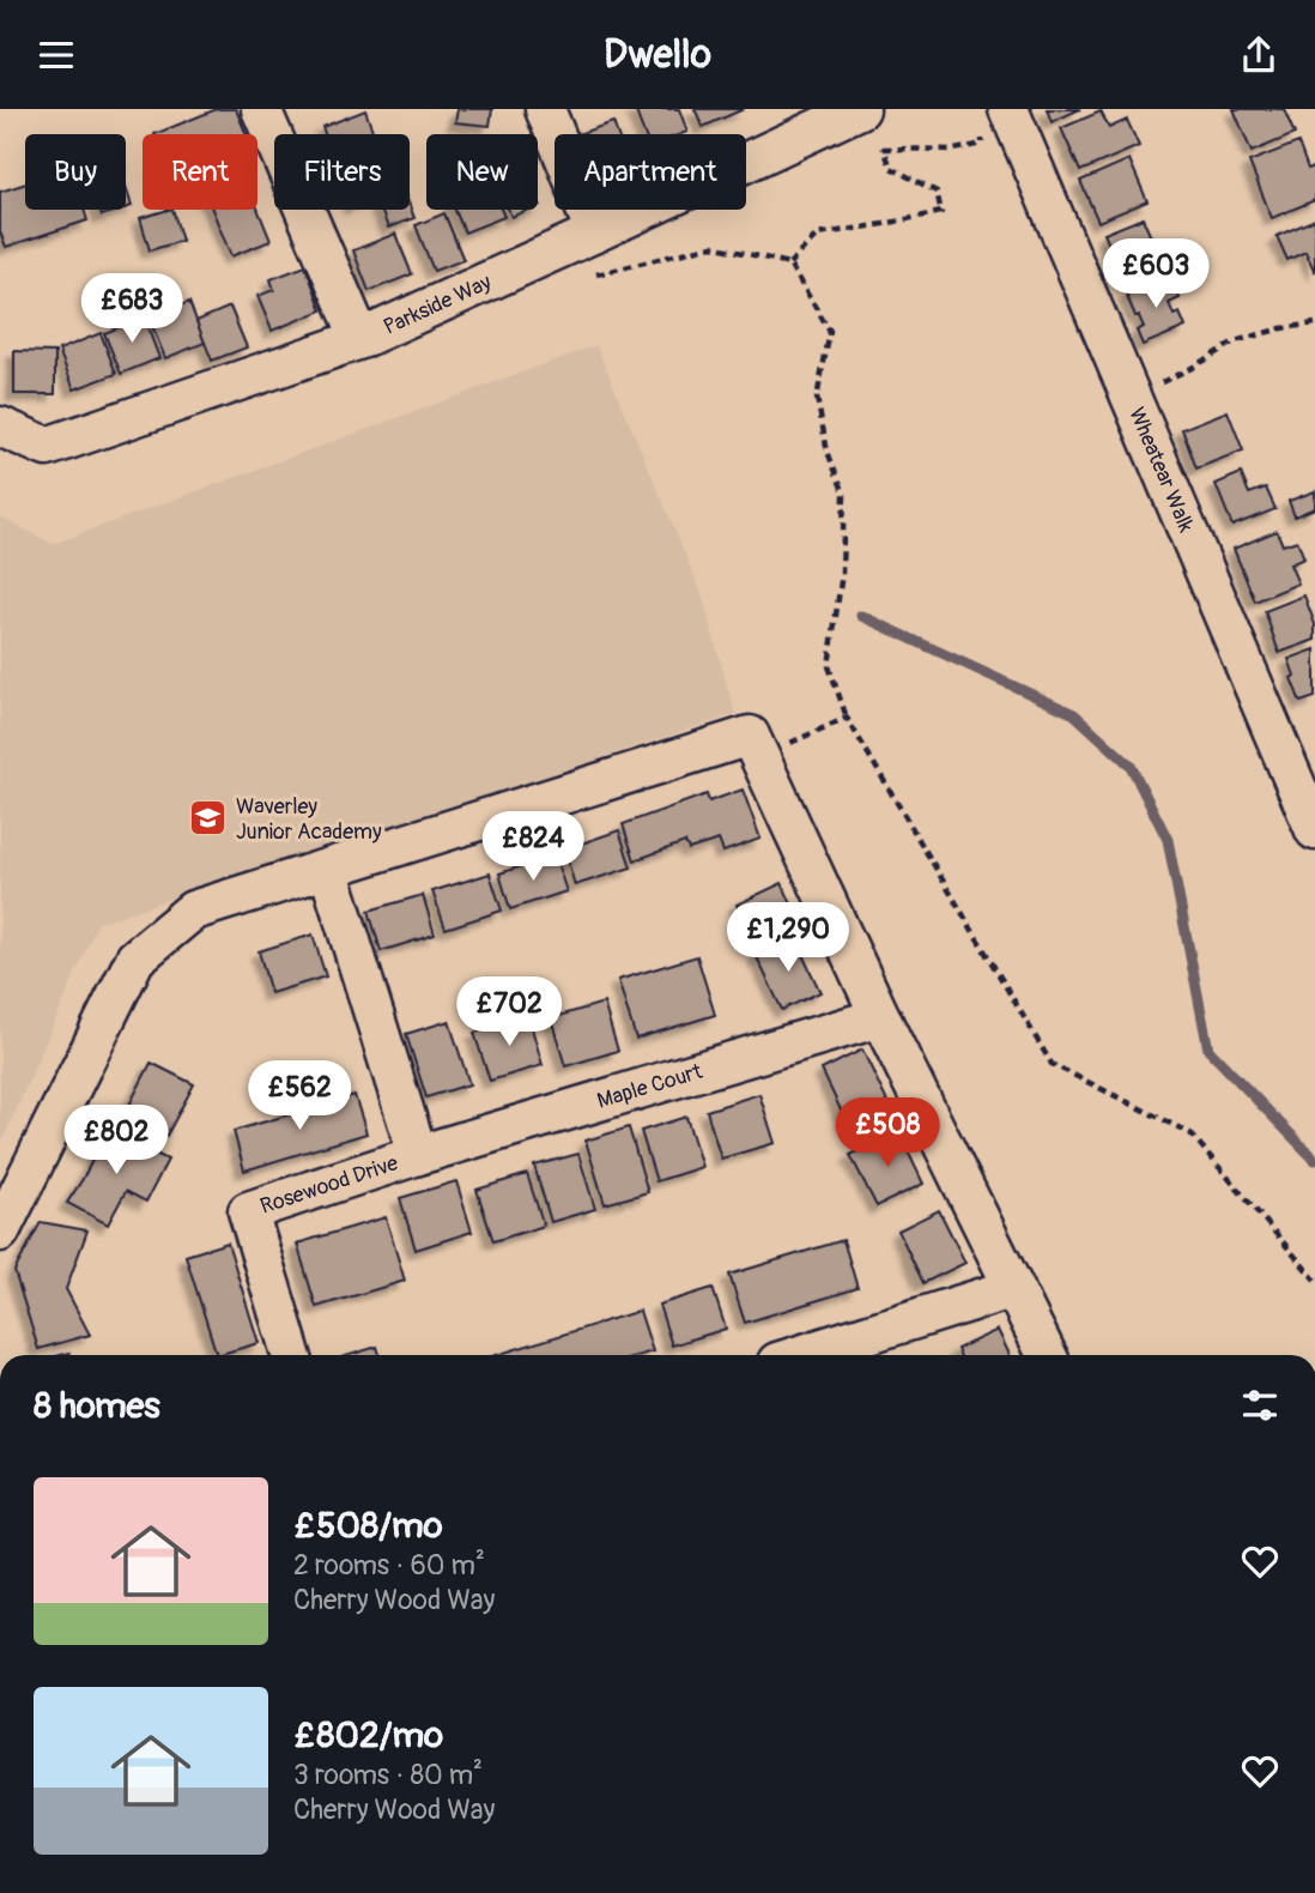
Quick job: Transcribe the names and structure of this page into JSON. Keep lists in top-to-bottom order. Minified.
{"streets":{"street":["Parkside Way","Wheatear Walk","Maple Court","Rosewood Drive"]},"crossings":[["Maple Court","Rosewood Drive"]],"places":{"school or university":["Waverley Junior Academy"]},"page":{"header":"Dwello","chip":["Buy","Rent","Filters","New","Apartment"],"price":["£603","£683","£824","£1,290","£702","£562","£508","£802"],"heading":"8 homes","list":[{"name":"£508/mo","note":"2 rooms · 60 m² · Cherry Wood Way"},{"name":"£802/mo","note":"3 rooms · 80 m² · Cherry Wood Way"}]}}
